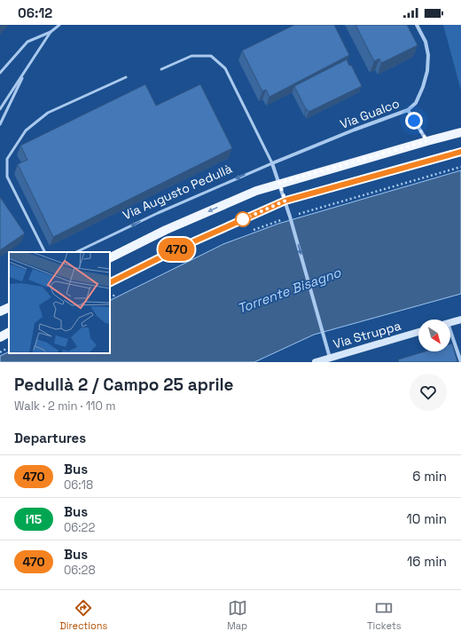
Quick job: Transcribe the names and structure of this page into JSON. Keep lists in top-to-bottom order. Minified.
{"streets":{"main road":["Via Struppa"],"street":["Via Gualco"],"lane":["Via Augusto Pedullà"]},"crossings":[["Via Gualco","Via Augusto Pedullà"]],"one_way":["Via Augusto Pedullà"],"water":["Torrente Bisagno"],"lines":["bus line 470"],"north":"bottom right","page":{"status":"06:12","on_map":"470","heading":[["Pedullà 2 / Campo 25 aprile","Walk · 2 min · 110 m"],"Departures"],"list":[{"mark":"470","name":"Bus","note":"06:18","value":"6 min"},{"mark":"i15","name":"Bus","note":"06:22","value":"10 min"},{"mark":"470","name":"Bus","note":"06:28","value":"16 min"}],"tabs":["Directions","Map","Tickets"]}}
